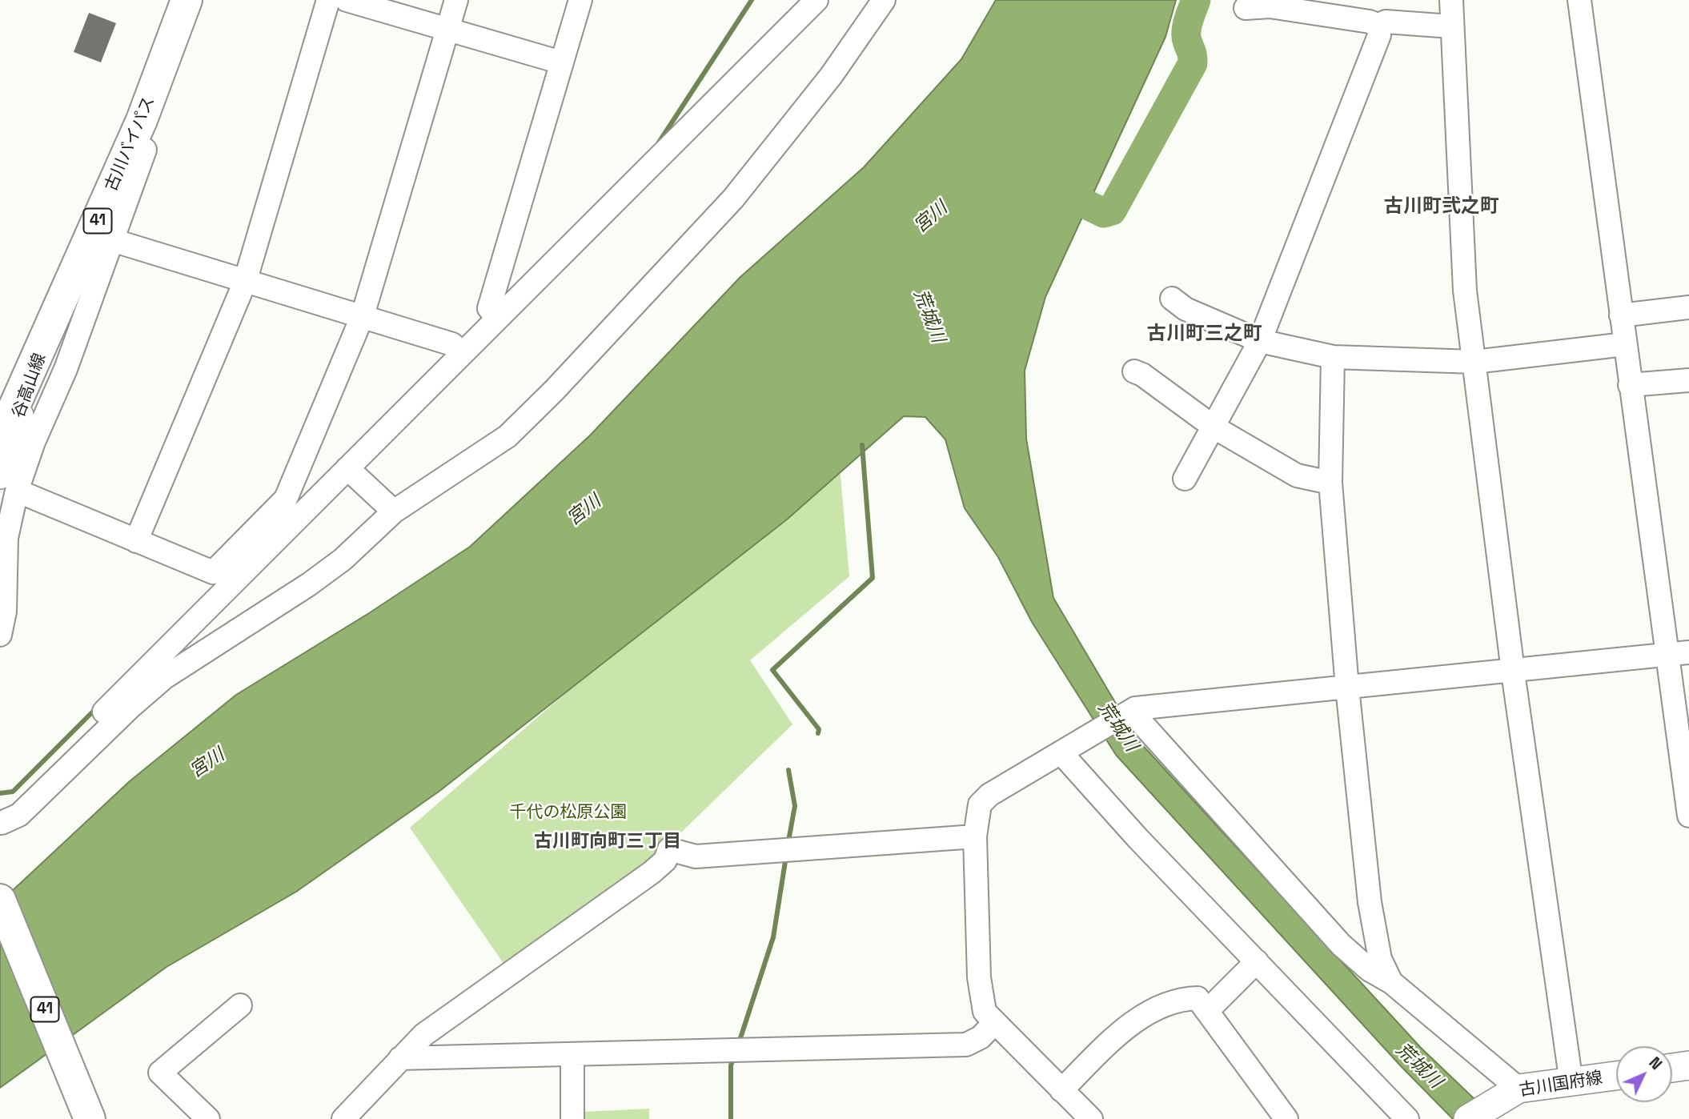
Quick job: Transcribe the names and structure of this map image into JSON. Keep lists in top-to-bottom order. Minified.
{"streets":{"highway":["古川バイパス","41"],"main road":["谷高山線","古川国府線"]},"crossings":[["古川バイパス","谷高山線"]],"districts":["古川町弐之町","古川町三之町","古川町向町三丁目"],"water":["宮川","荒城川"],"parks":["千代の松原公園"],"north":"top right"}
